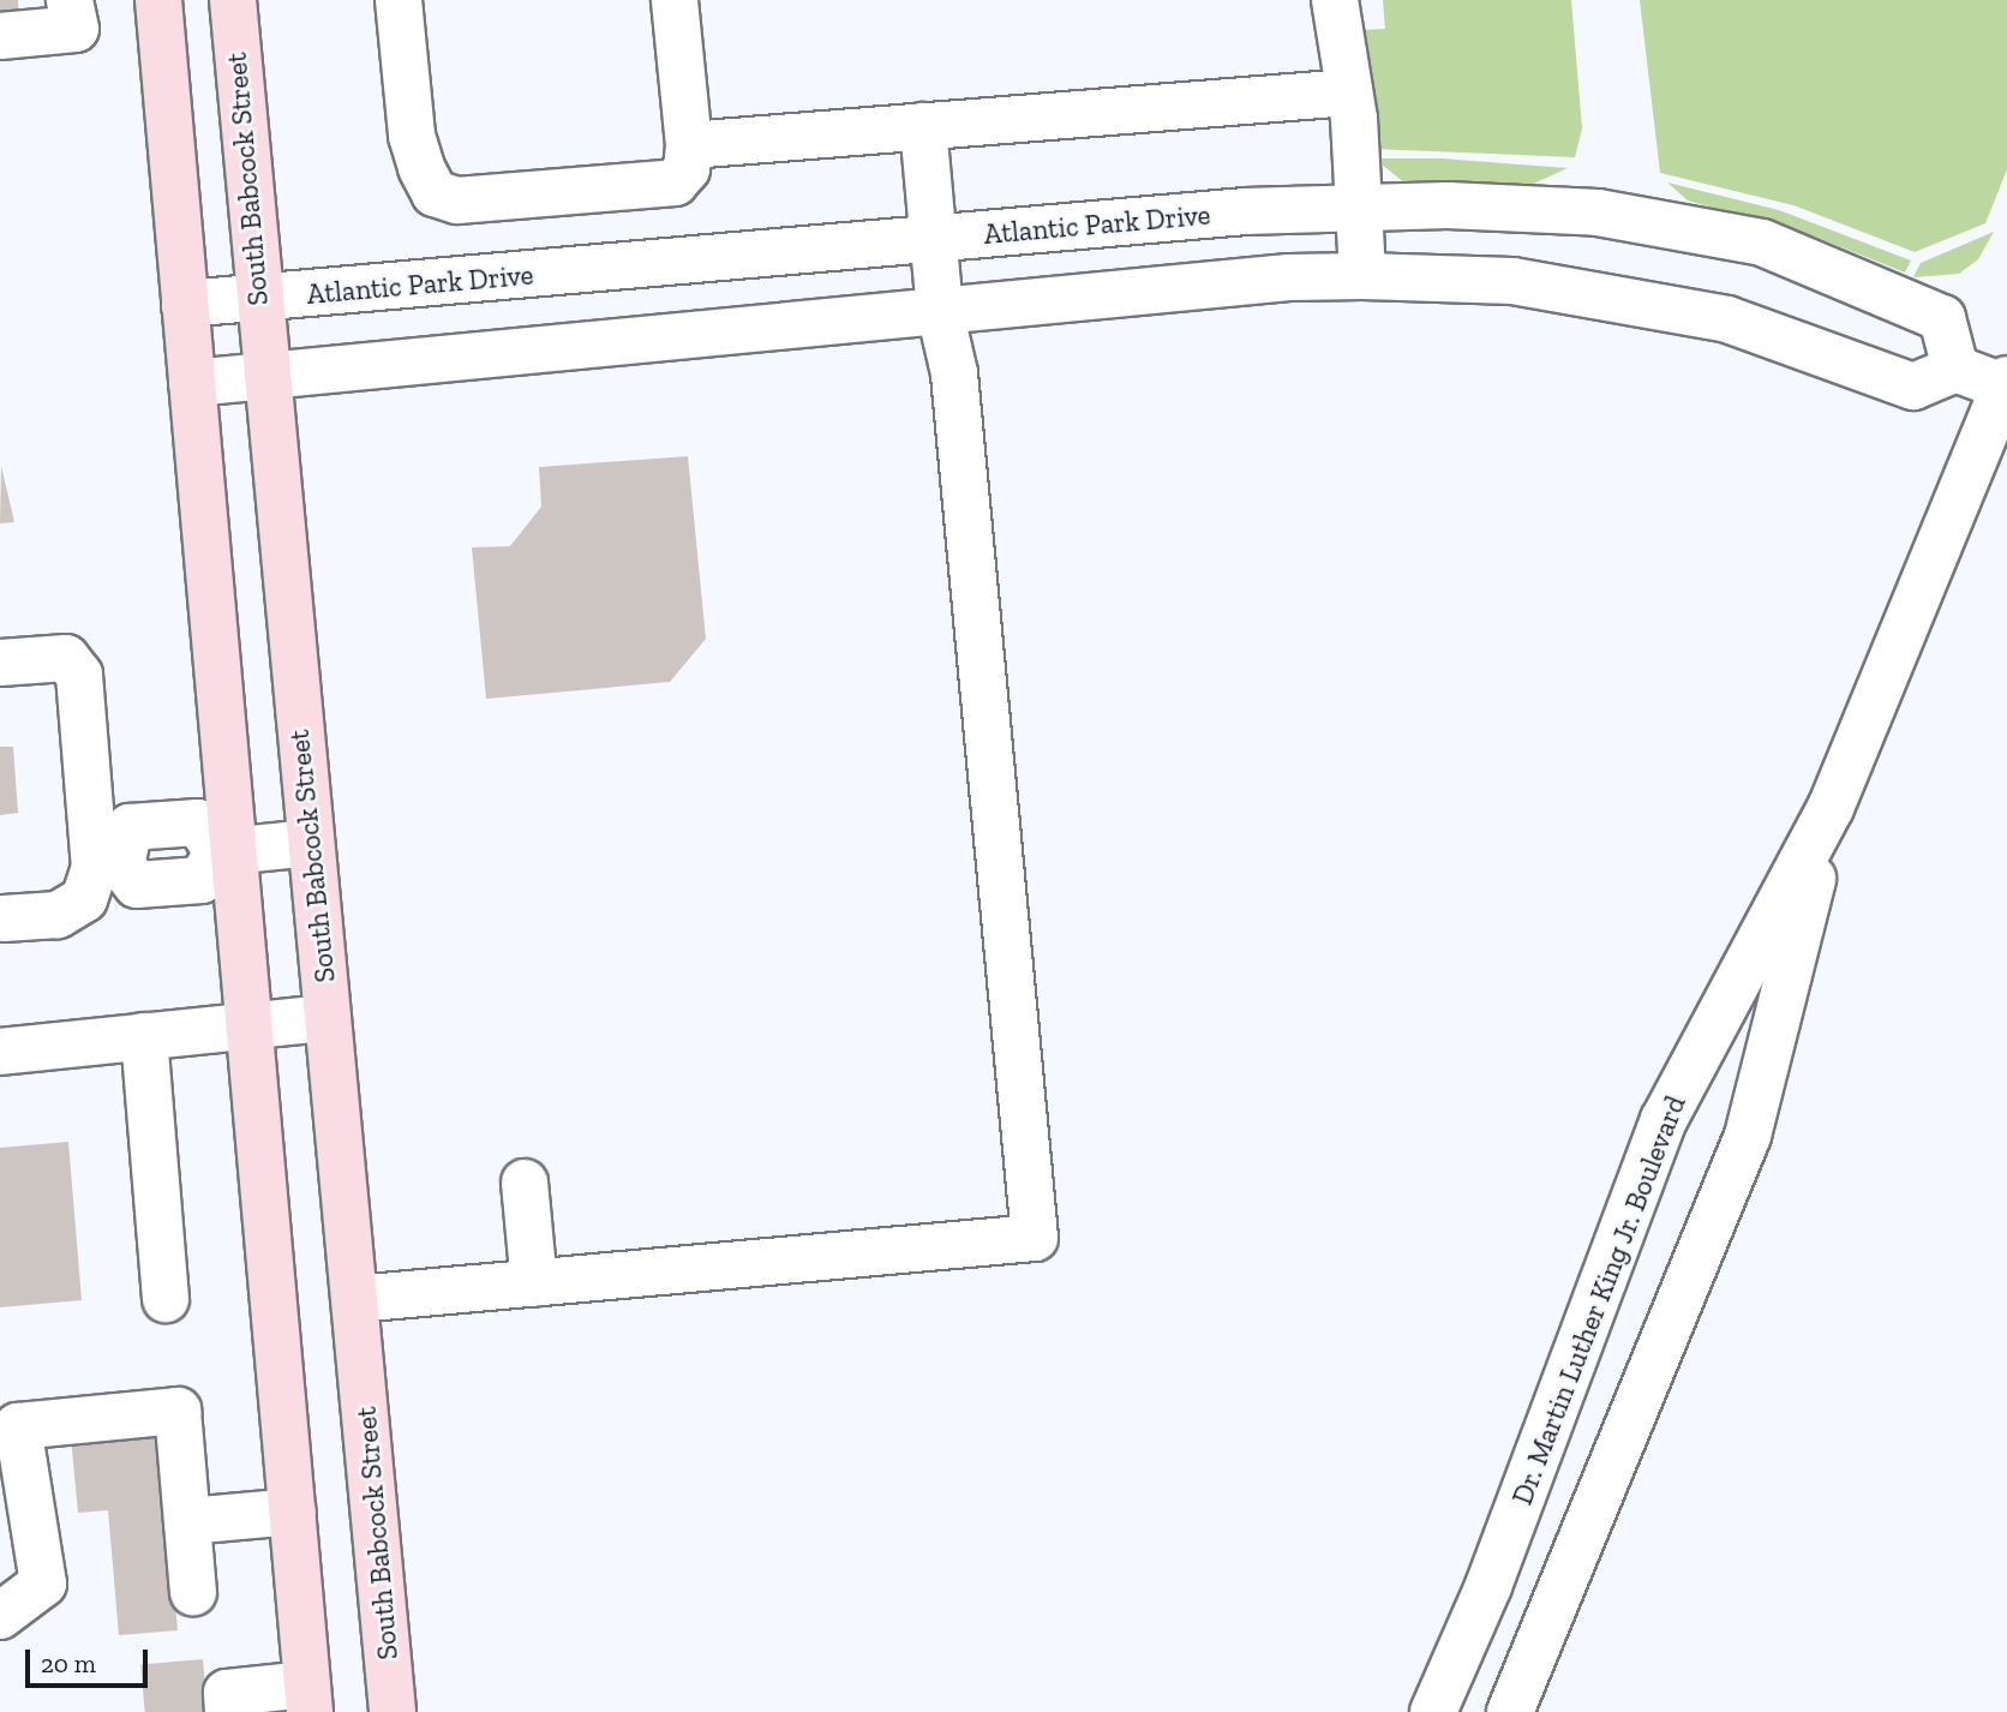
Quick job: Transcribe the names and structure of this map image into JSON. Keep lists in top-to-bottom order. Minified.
{"streets":{"main road":["South Babcock Street"],"street":["Atlantic Park Drive","Dr. Martin Luther King Jr. Boulevard"]},"crossings":[["South Babcock Street","Atlantic Park Drive"]],"scale_bar":"20 m"}
